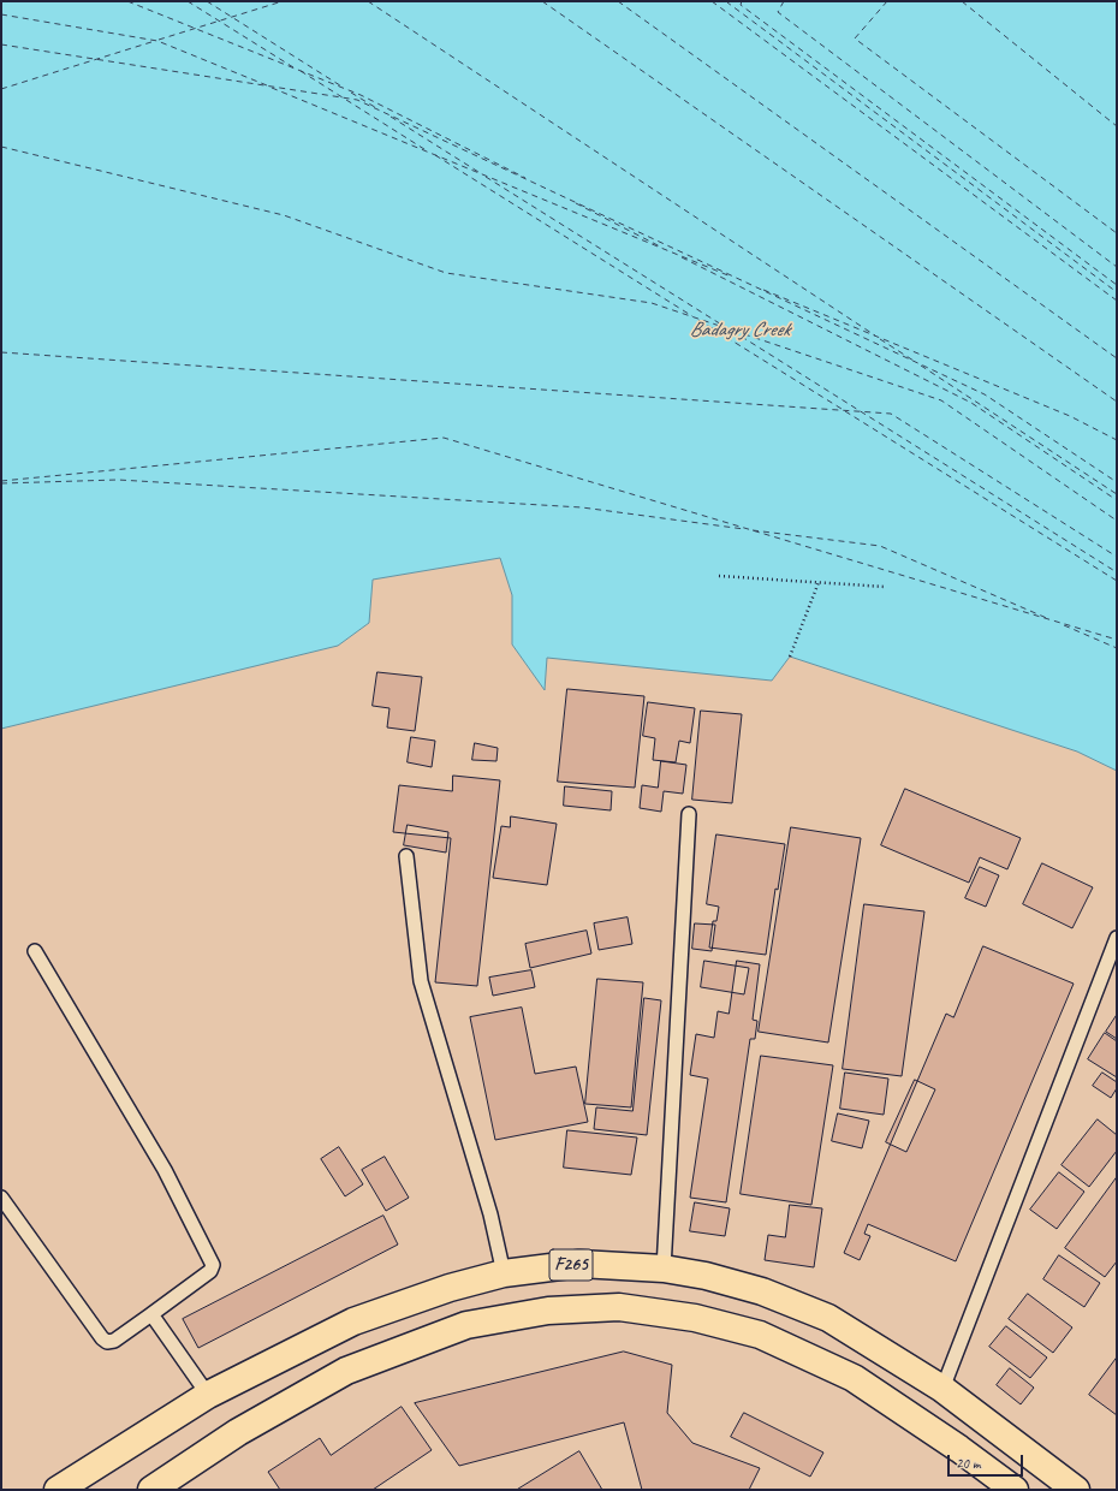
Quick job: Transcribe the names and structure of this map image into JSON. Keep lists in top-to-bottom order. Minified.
{"streets":{"main road":["F265"]},"water":["Badagry Creek"],"scale_bar":"20 m"}
